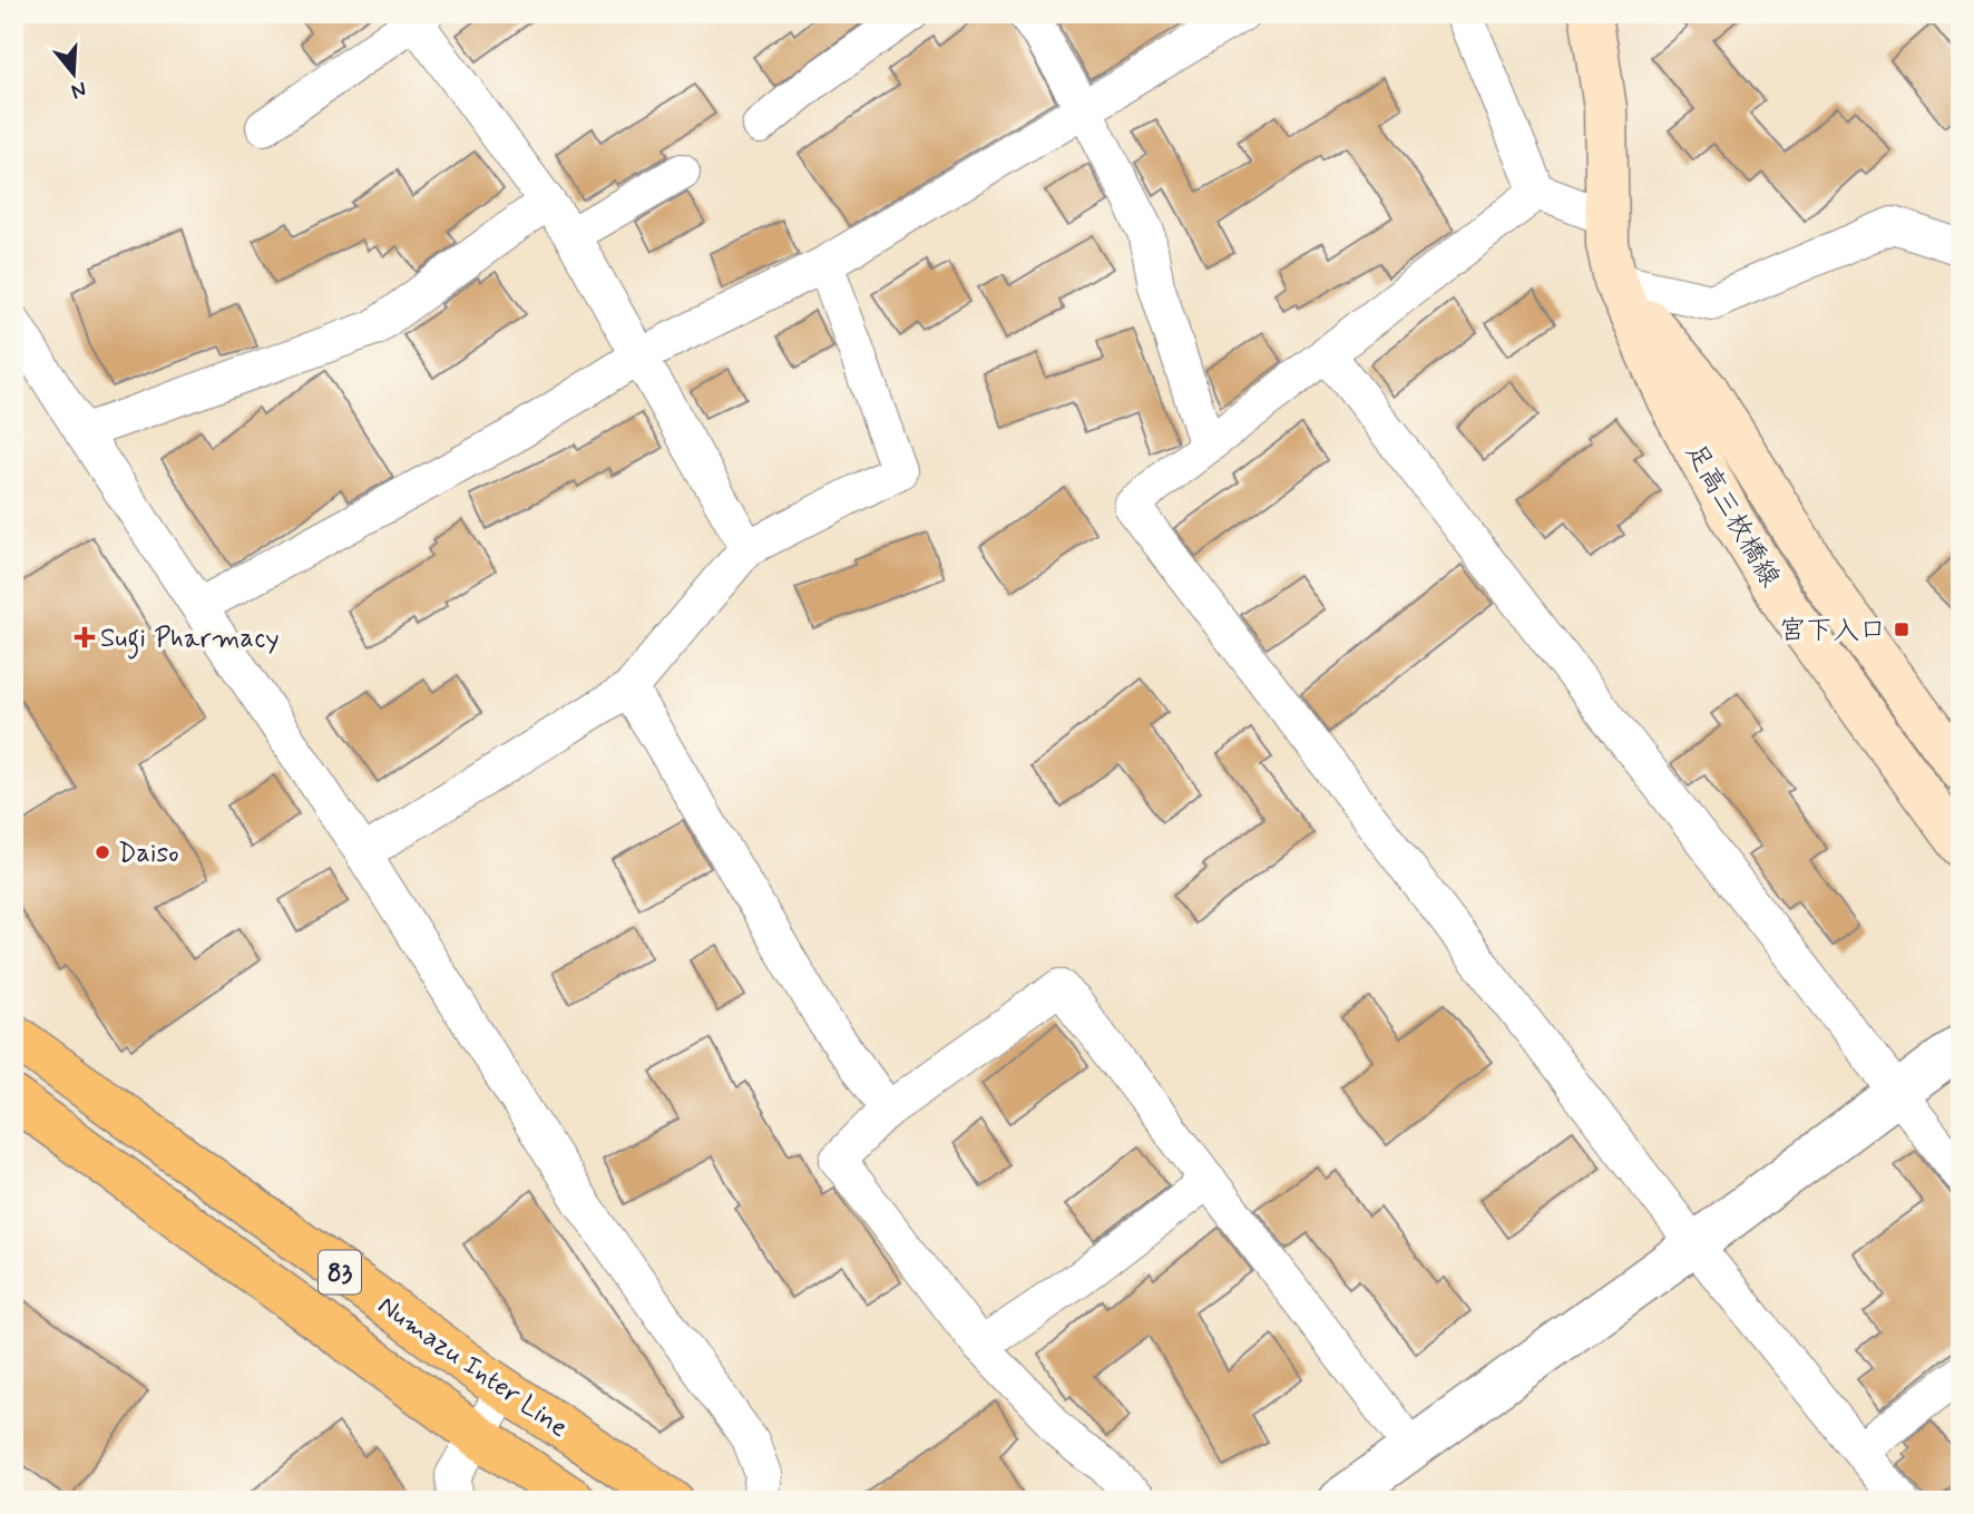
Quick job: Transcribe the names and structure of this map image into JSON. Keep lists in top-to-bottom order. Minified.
{"streets":{"main road":["足高三枚橋線","83","Numazu Inter Line"]},"places":{"transit":["宮下入口"],"health":["Sugi Pharmacy"],"other":["Daiso"]},"north":"bottom"}
